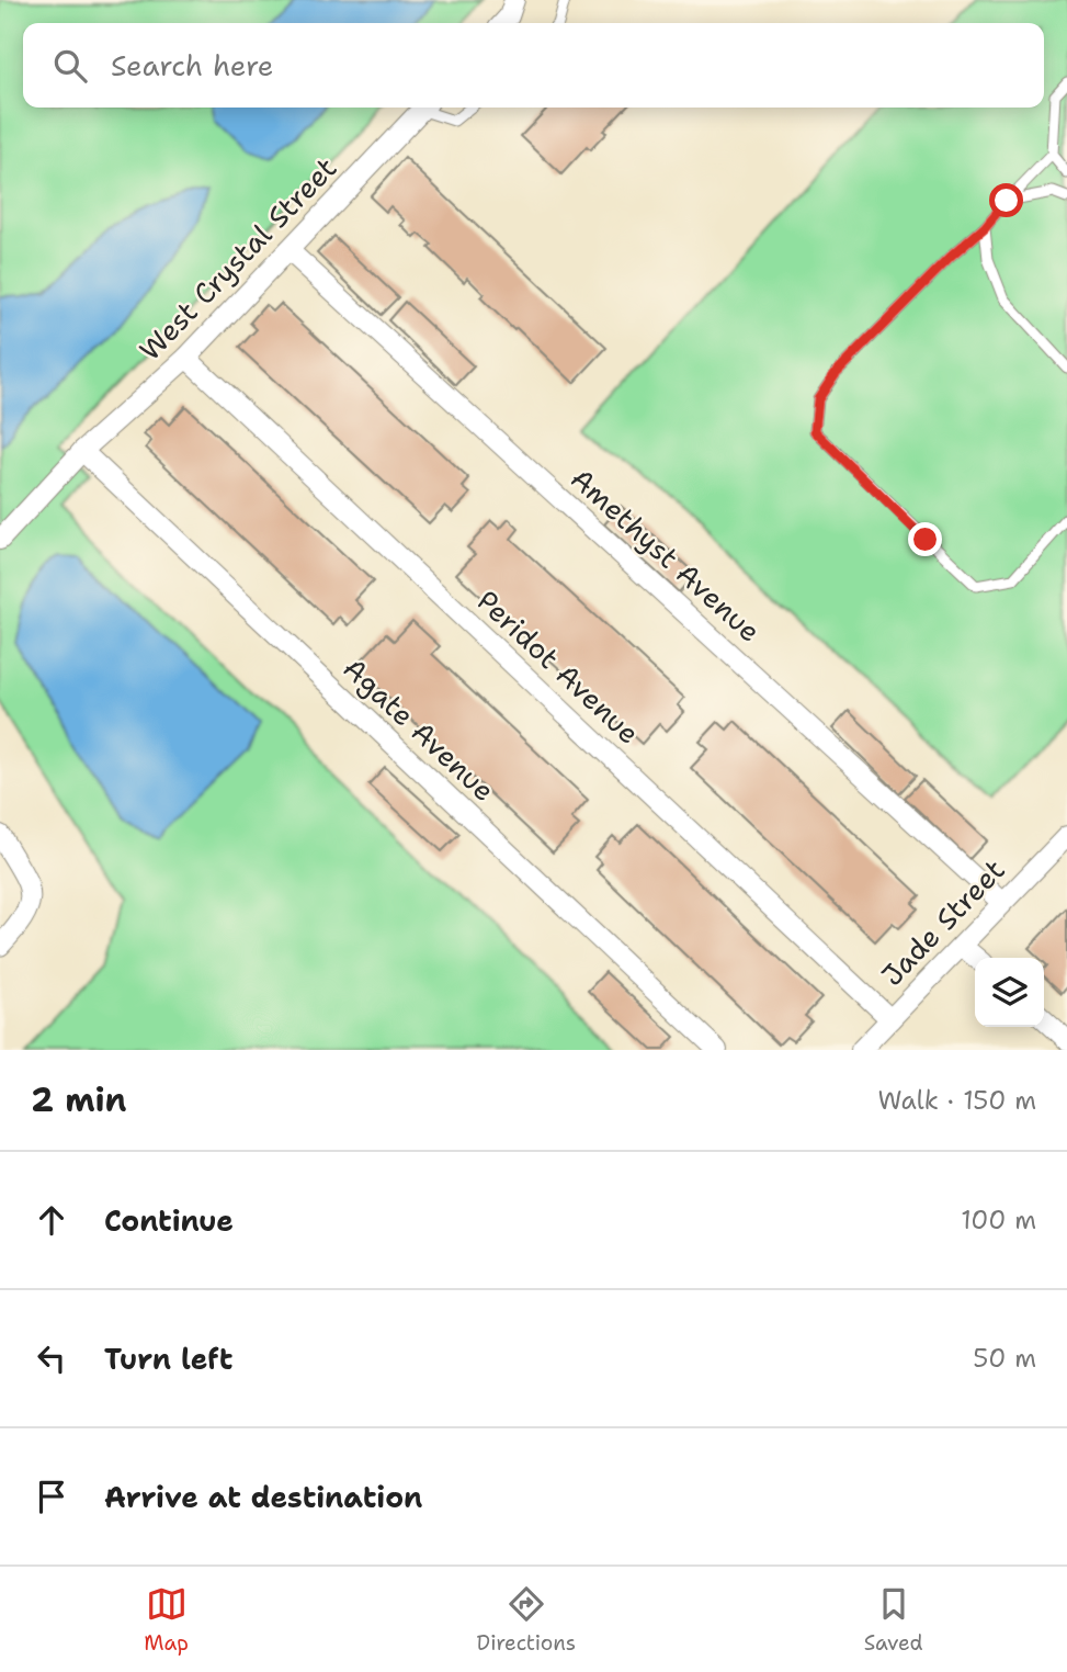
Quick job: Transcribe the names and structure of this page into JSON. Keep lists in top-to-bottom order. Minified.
{"streets":{"street":["West Crystal Street","Amethyst Avenue","Peridot Avenue","Agate Avenue","Jade Street"]},"crossings":[["West Crystal Street","Amethyst Avenue"],["West Crystal Street","Peridot Avenue"],["West Crystal Street","Agate Avenue"],["Amethyst Avenue","Jade Street"],["Peridot Avenue","Jade Street"]],"page":{"search":"Search here","heading":["2 min","Walk · 150 m"],"list":[["Continue","100 m"],["Turn left","50 m"],"Arrive at destination"],"nav":["Map","Directions","Saved"]}}
